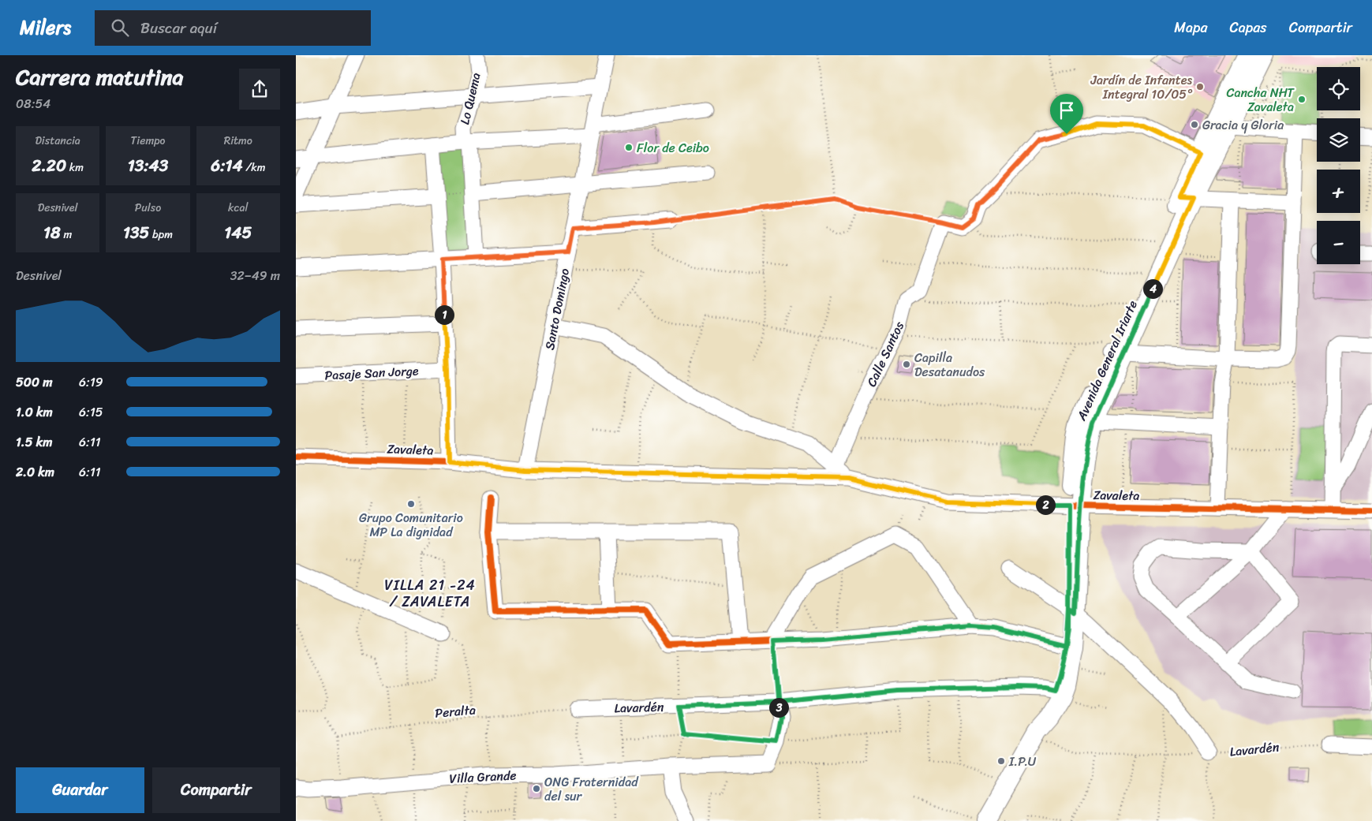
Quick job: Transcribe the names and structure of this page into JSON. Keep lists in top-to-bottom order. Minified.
{"streets":{"main road":["Avenida General Iriarte"],"street":["Lo Quema","Santo Domingo","Calle Santos","Pasaje San Jorge","Zavaleta","Lavardén","Villa Grande"],"path":["Peralta"]},"crossings":[["Santo Domingo","Zavaleta"],["Avenida General Iriarte","Zavaleta"],["Avenida General Iriarte","Lavardén"],["Lavardén","Peralta"]],"districts":["VILLA 21 -24 / ZAVALETA"],"places":["Jardín de Infantes Integral 10/05°","Cancha NHT Zavaleta","Gracia y Gloria","Flor de Ceibo","Capilla Desatanudos","Grupo Comunitario MP La dignidad","I.P.U","ONG Fraternidad del sur"],"page":{"header":"Milers","search":"Buscar aquí","nav":["Mapa","Capas","Compartir"],"heading":["Carrera matutina","08:54"],"map_buttons":["+","−"],"stats":[["Distancia","2.20 km"],["Tiempo","13:43"],["Ritmo","6:14 /km"],["Desnivel","18 m"],["Pulso","135 bpm"],["kcal","145"]],"chart":["Desnivel","32–49 m"],"pins":["4","1","2","3"],"list":[{"name":"500 m","note":"6:19"},{"name":"1.0 km","note":"6:15"},{"name":"1.5 km","note":"6:11"},{"name":"2.0 km","note":"6:11"}],"buttons":["Guardar","Compartir"]}}
